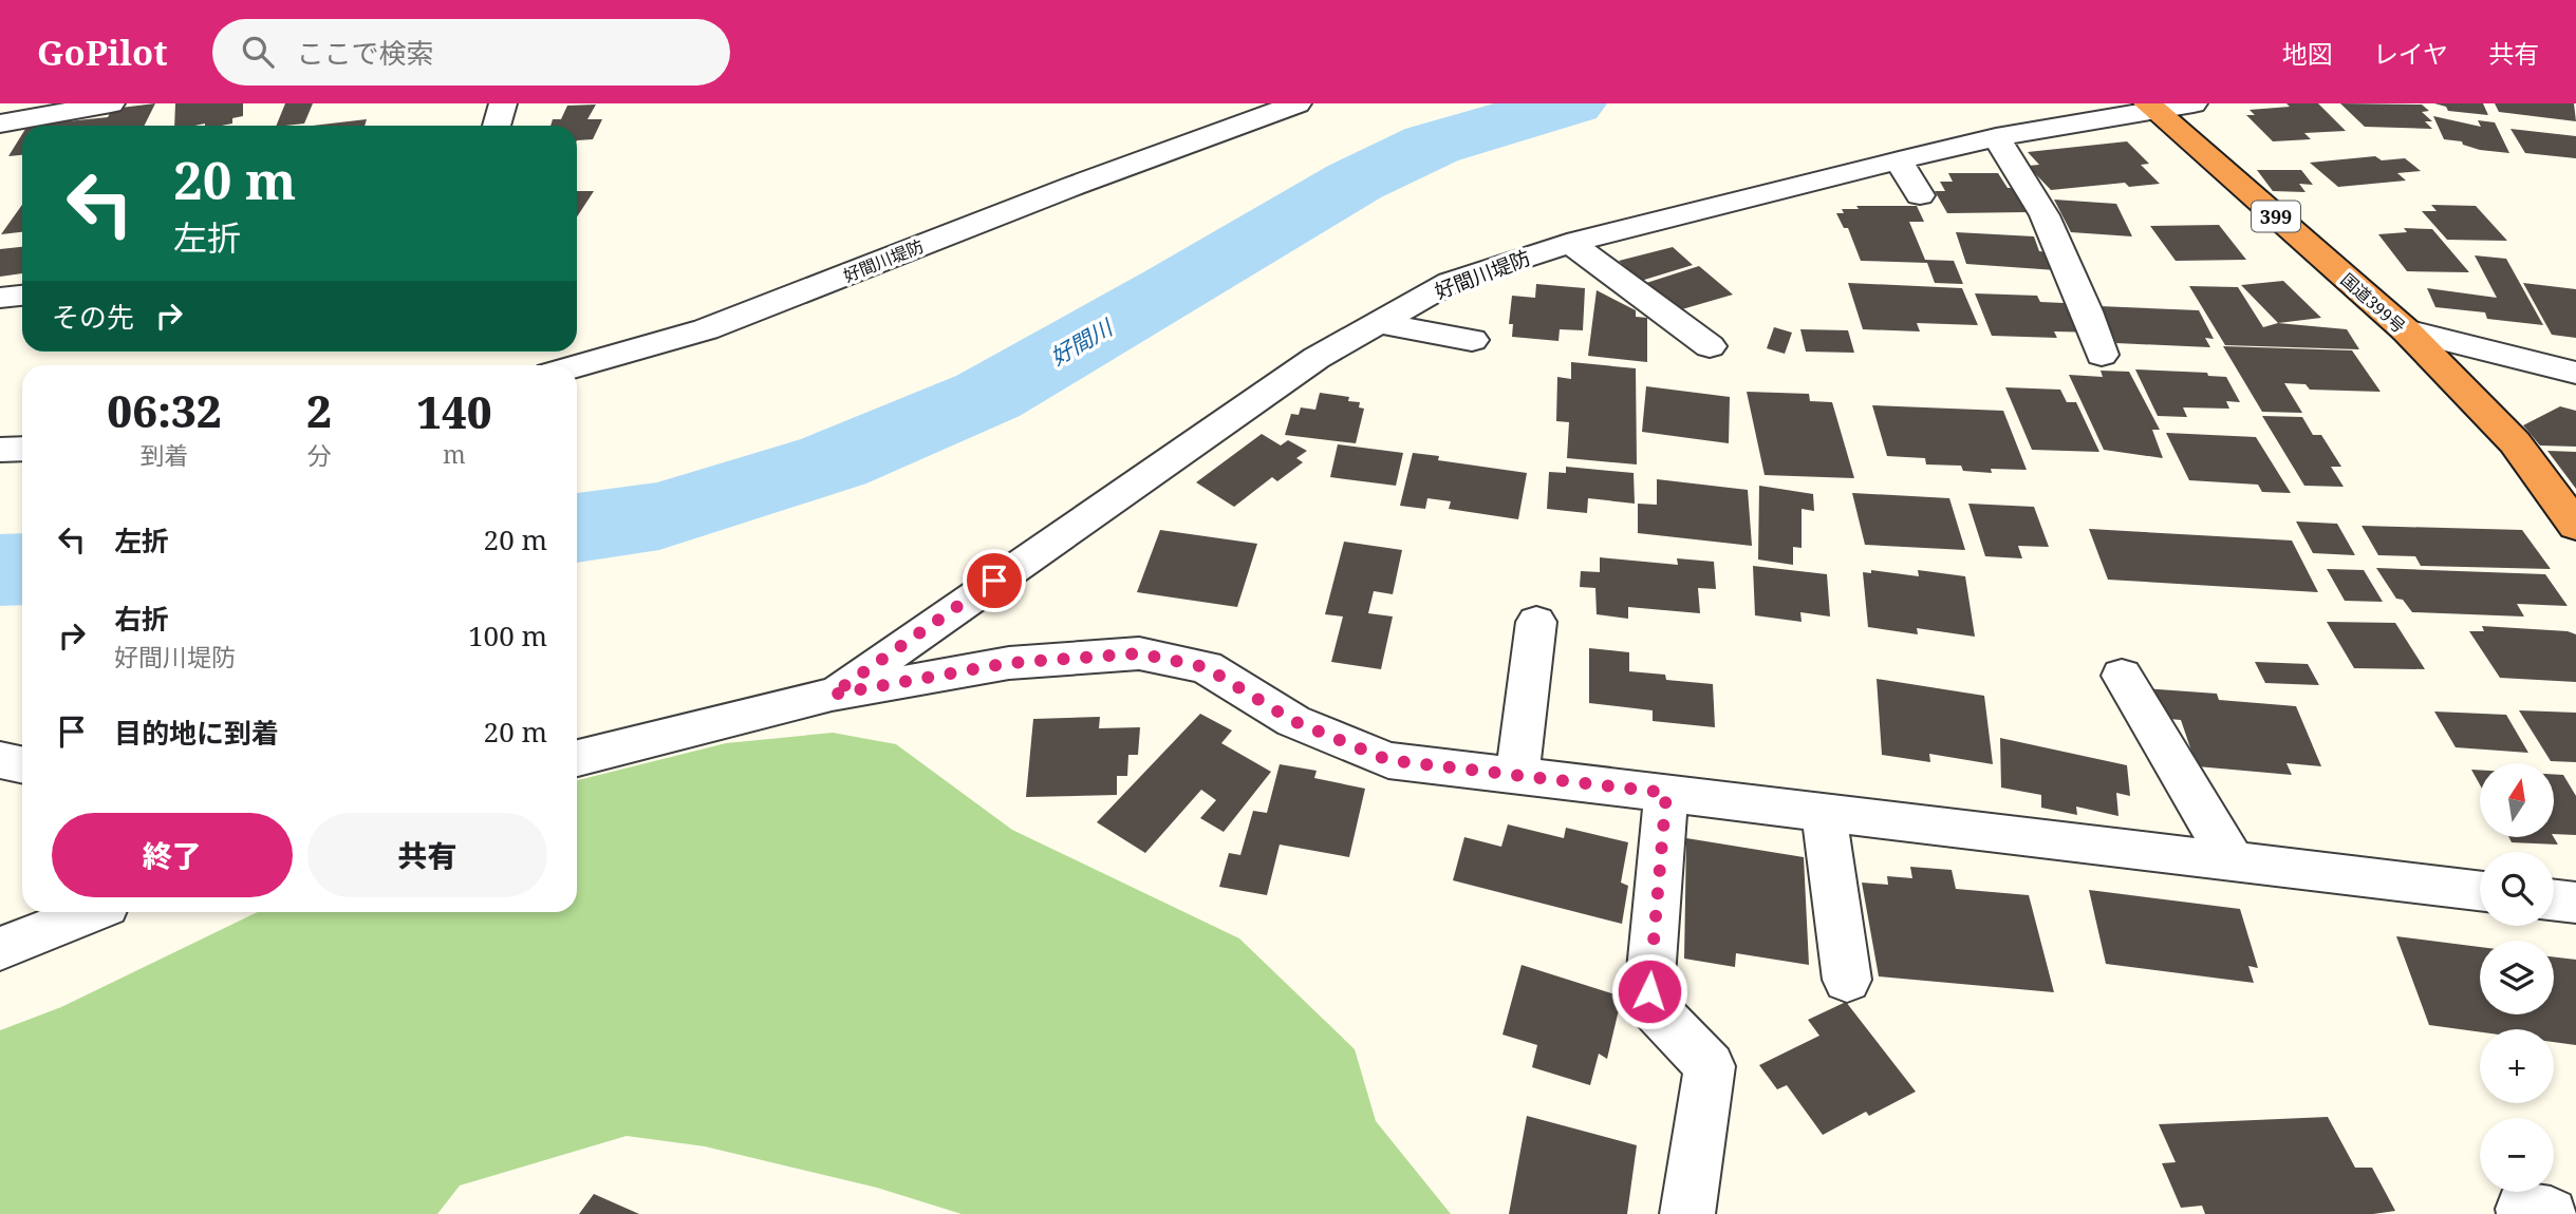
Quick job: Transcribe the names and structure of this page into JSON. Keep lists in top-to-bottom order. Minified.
{"streets":{"highway":["399","国道399号"],"street":["好間川堤防"]},"crossings":[["好間川堤防","国道399号"]],"water":["好間川"],"north":"top","page":{"header":"GoPilot","search":"ここで検索","nav":["地図","レイヤ","共有"],"turn":["20 m","左折"],"then":"その先","eta":["06:32","到着","2","分","140","m"],"list":[{"name":"左折","value":"20 m"},{"name":"右折","note":"好間川堤防","value":"100 m"},{"name":"目的地に到着","value":"20 m"}],"map_buttons":["+","−"],"buttons":["終了","共有"]}}
